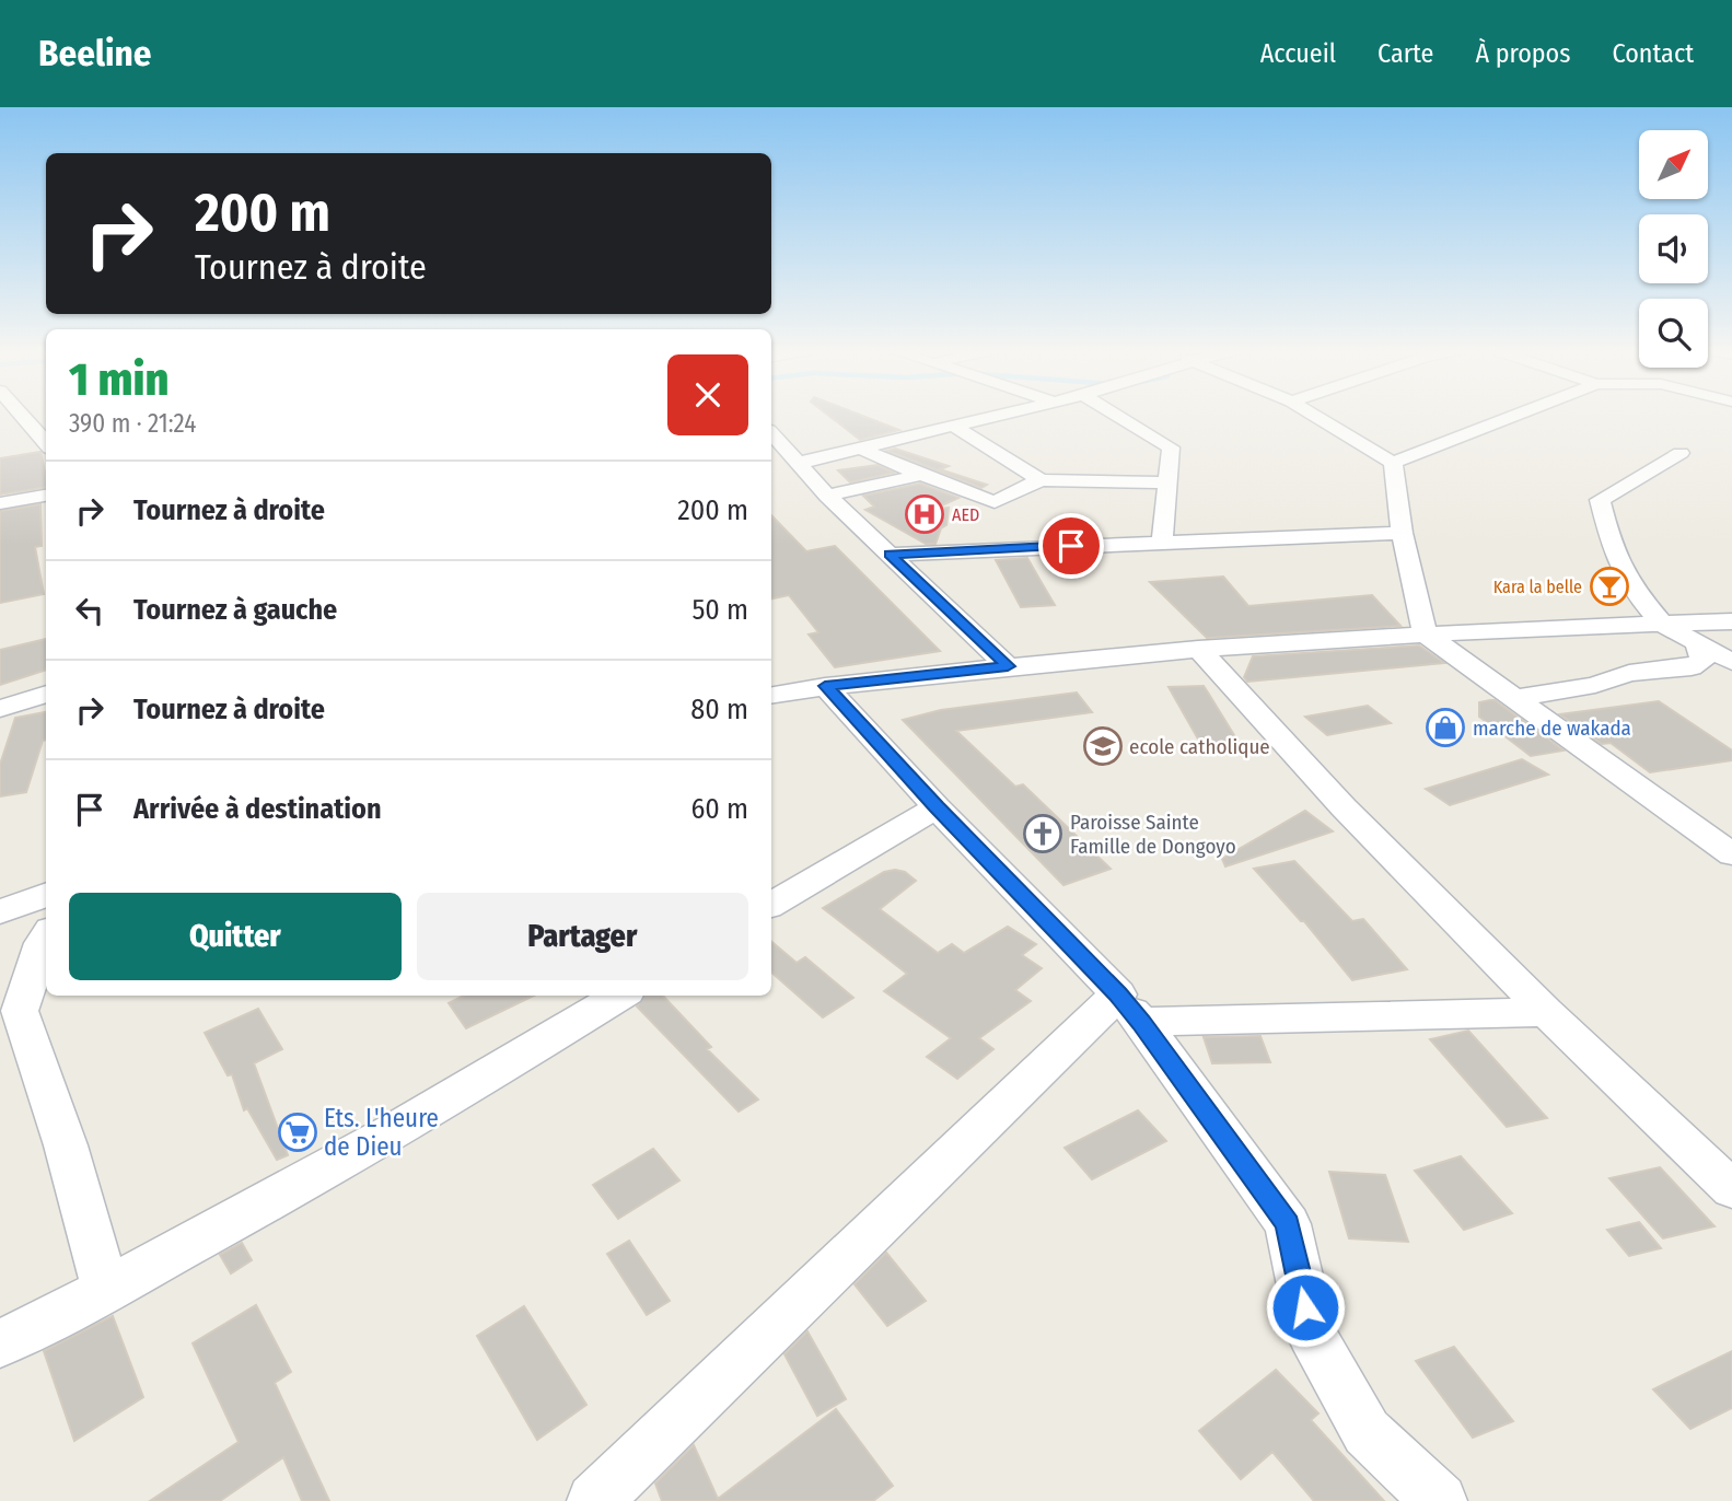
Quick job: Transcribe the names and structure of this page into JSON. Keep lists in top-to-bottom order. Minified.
{"places":{"hospital":["AED"],"bar":["Kara la belle"],"shop":["marche de wakada"],"school or university":["ecole catholique"],"church":["Paroisse Sainte Famille de Dongoyo"],"supermarket":["Ets. L'heure de Dieu"]},"north":"top right","page":{"header":"Beeline","nav":["Accueil","Carte","À propos","Contact"],"turn":["200 m","Tournez à droite"],"heading":["1 min","390 m · 21:24"],"list":[{"name":"Tournez à droite","value":"200 m"},{"name":"Tournez à gauche","value":"50 m"},{"name":"Tournez à droite","value":"80 m"},{"name":"Arrivée à destination","value":"60 m"}],"buttons":["Quitter","Partager"]}}
